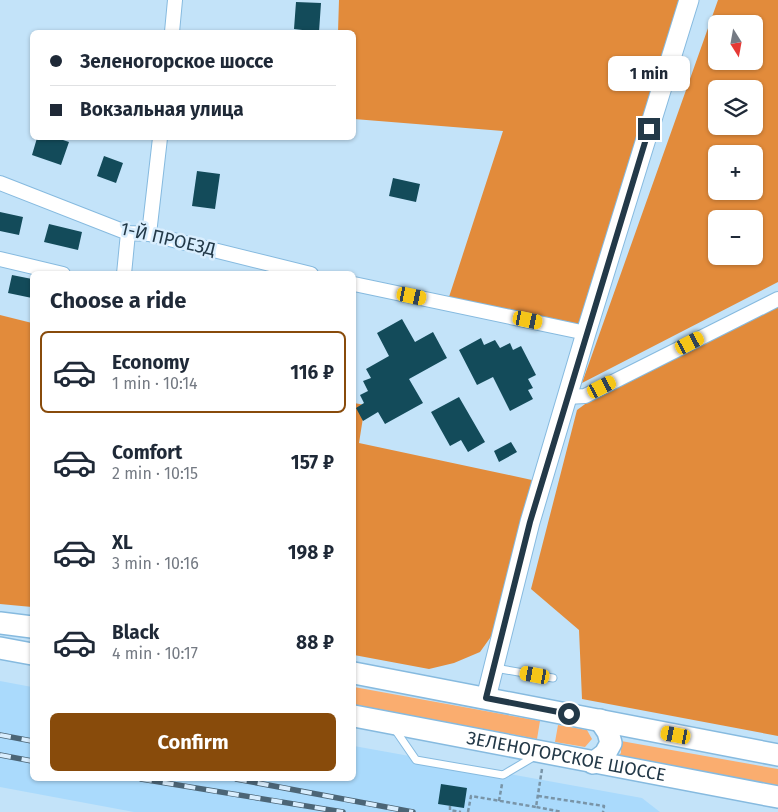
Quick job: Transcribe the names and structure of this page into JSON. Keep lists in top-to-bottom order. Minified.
{"streets":{"main road":["ЗЕЛЕНОГОРСКОЕ ШОССЕ"],"street":["1-Й ПРОЕЗД"]},"north":"bottom","page":{"map_buttons":["+","−"],"banner":["Зеленогорское шоссе","Вокзальная улица"],"bubble":"1 min","heading":"Choose a ride","list":[{"name":"Economy","note":"1 min · 10:14","value":"116 ₽"},{"name":"Comfort","note":"2 min · 10:15","value":"157 ₽"},{"name":"XL","note":"3 min · 10:16","value":"198 ₽"},{"name":"Black","note":"4 min · 10:17","value":"88 ₽"}],"buttons":"Confirm"}}
